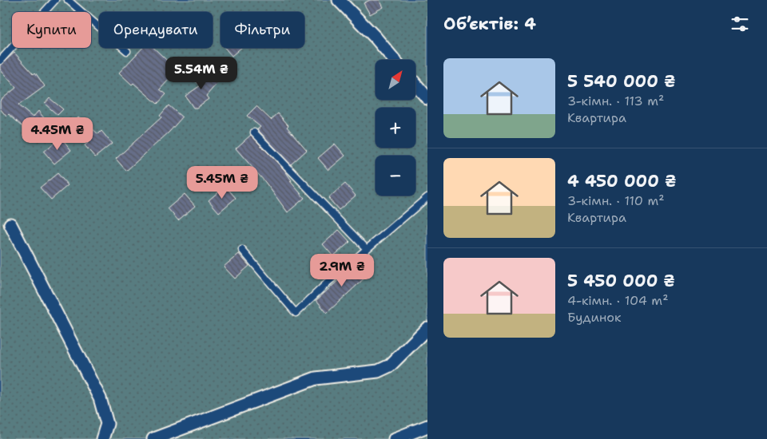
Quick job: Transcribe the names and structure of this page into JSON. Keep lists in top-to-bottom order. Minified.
{"north":"top right","page":{"heading":"Об’єктів: 4","chip":["Купити","Орендувати","Фільтри"],"list":[{"name":"5 540 000 ₴","note":"3-кімн. · 113 m² · Квартира"},{"name":"4 450 000 ₴","note":"3-кімн. · 110 m² · Квартира"},{"name":"5 450 000 ₴","note":"4-кімн. · 104 m² · Будинок"}],"price":["5.54M ₴","4.45M ₴","5.45M ₴","2.9M ₴"],"map_buttons":["+","−"]}}
